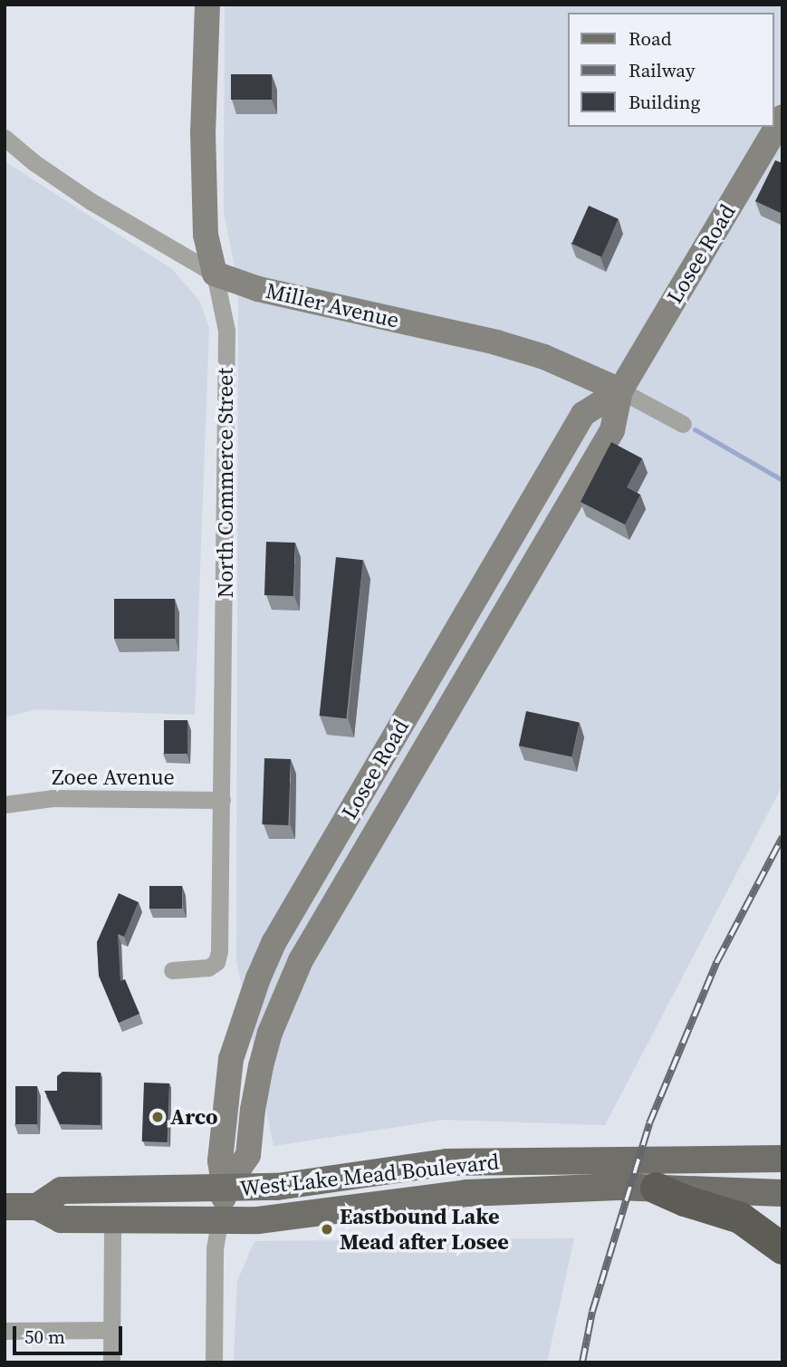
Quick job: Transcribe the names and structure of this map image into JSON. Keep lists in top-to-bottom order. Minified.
{"streets":{"main road":["Losee Road","Miller Avenue","North Commerce Street","West Lake Mead Boulevard"],"street":["Zoee Avenue"]},"crossings":[["Losee Road","Miller Avenue"],["Losee Road","West Lake Mead Boulevard"],["Miller Avenue","North Commerce Street"],["North Commerce Street","Zoee Avenue"]],"places":["Arco","Eastbound Lake Mead after Losee"],"legend":["Road","Railway","Building"],"scale_bar":"50 m"}
